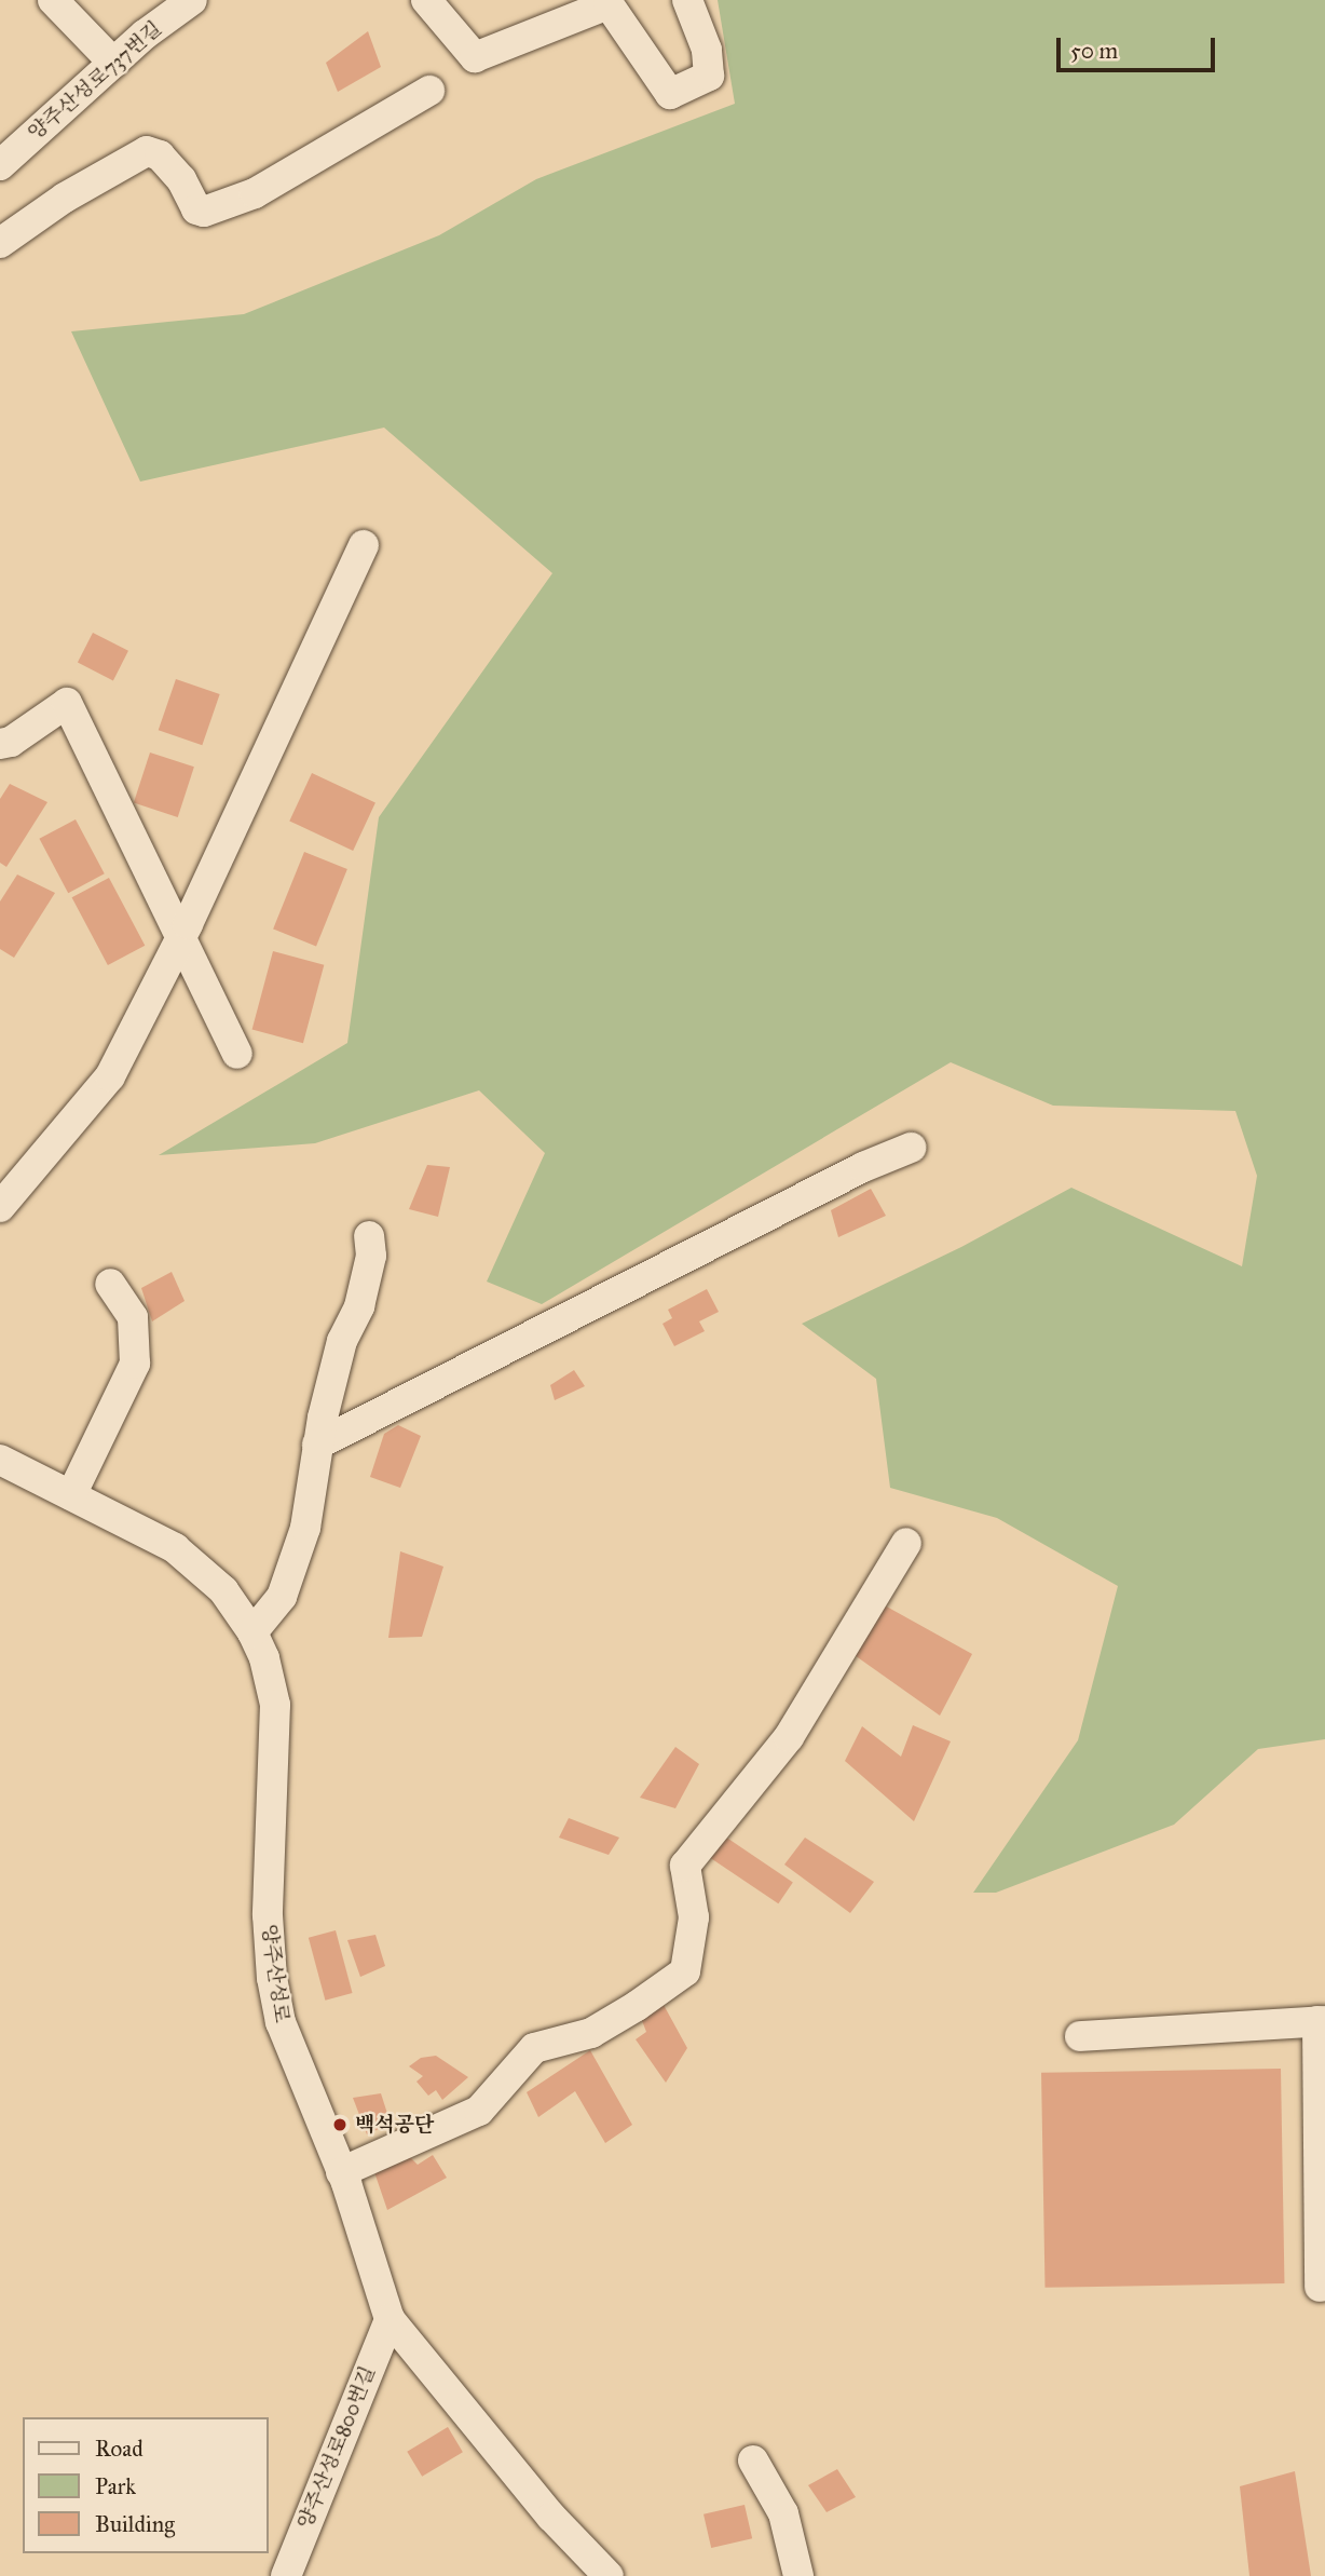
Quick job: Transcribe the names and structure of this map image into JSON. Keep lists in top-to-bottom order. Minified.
{"streets":{"street":["양주산성로737번길","양주산성로","양주산성로800번길"]},"crossings":[["양주산성로","양주산성로800번길"]],"places":["백석공단"],"legend":["Road","Park","Building"],"scale_bar":"50 m"}
